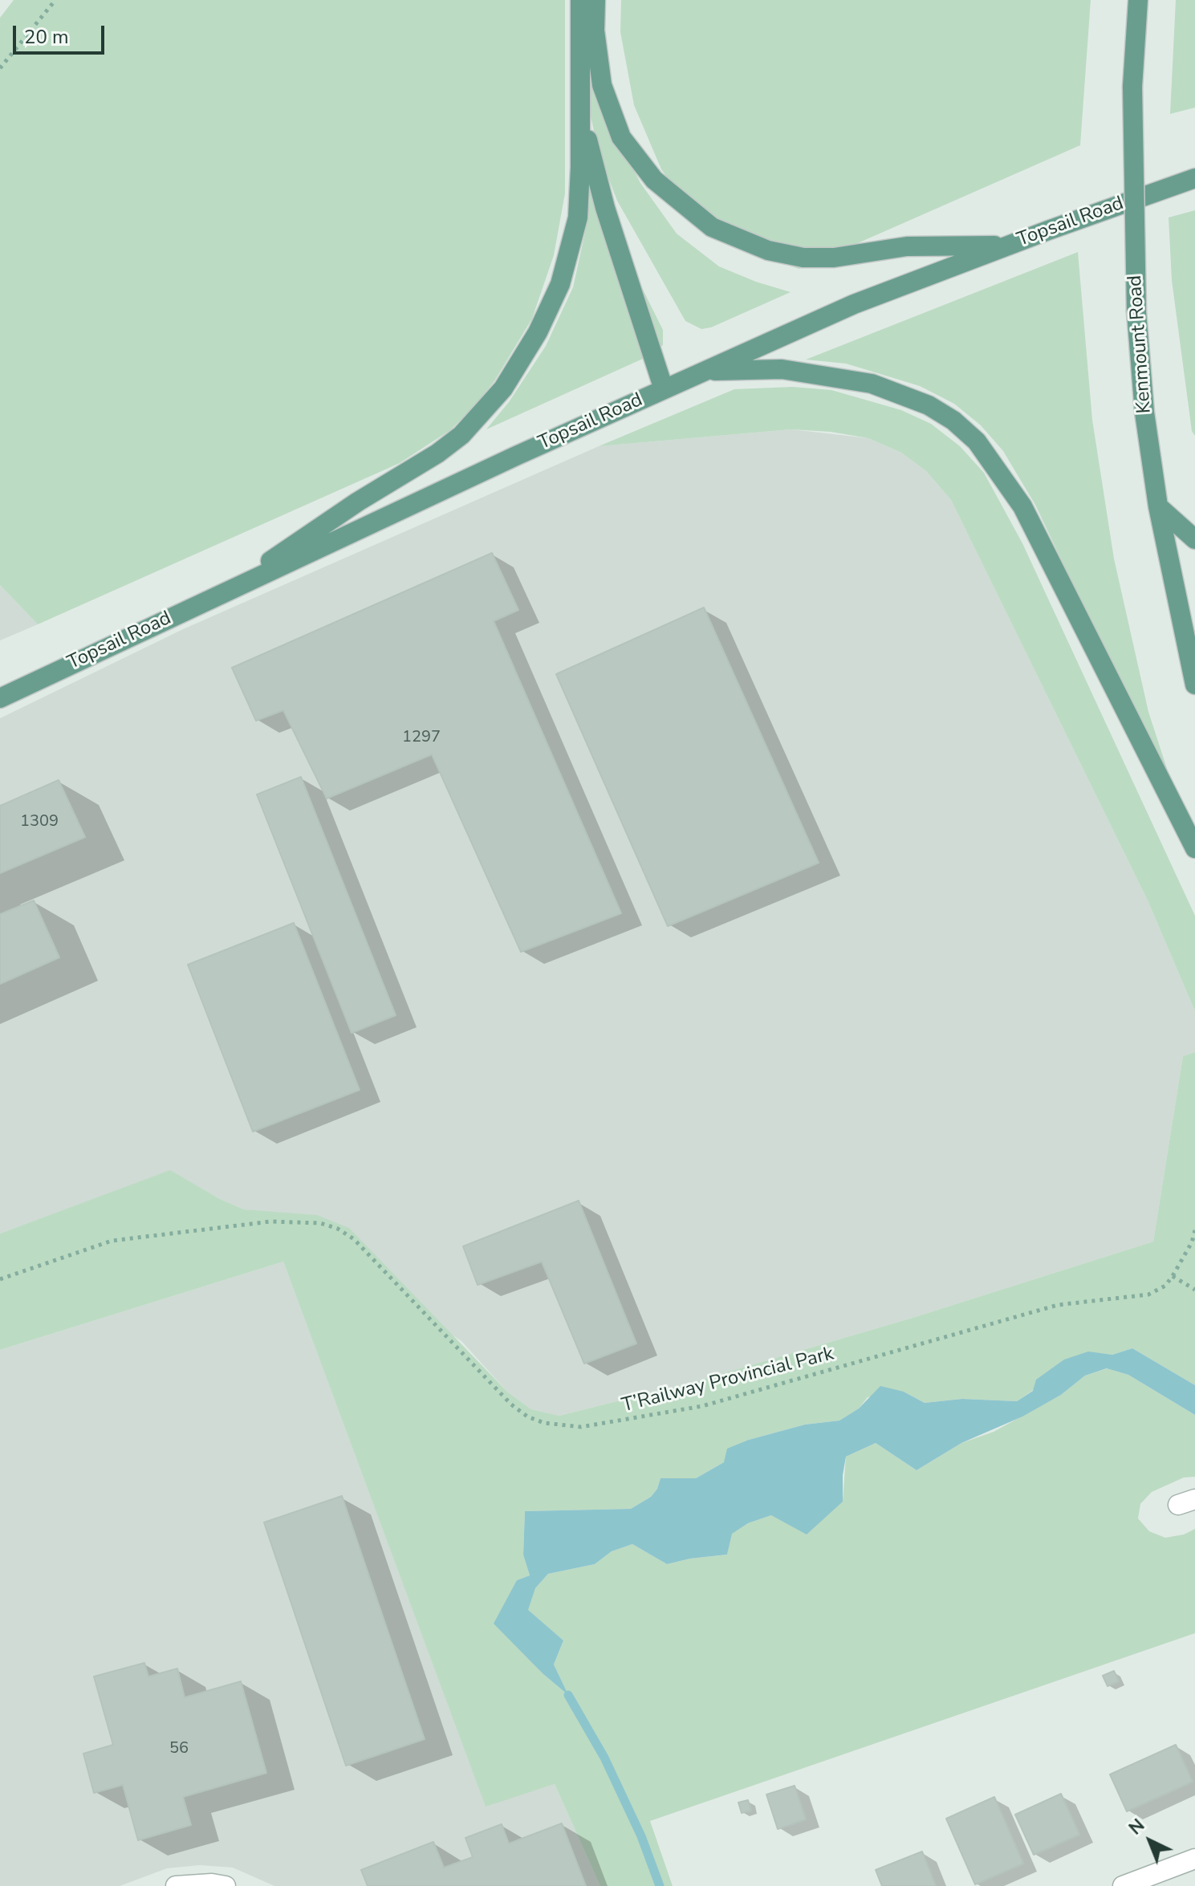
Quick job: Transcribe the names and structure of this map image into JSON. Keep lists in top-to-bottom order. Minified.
{"streets":{"main road":["Topsail Road","Kenmount Road"],"path":["T’Railway Provincial Park"]},"house_numbers":["1297","1309","56"],"scale_bar":"20 m","north":"top left"}
